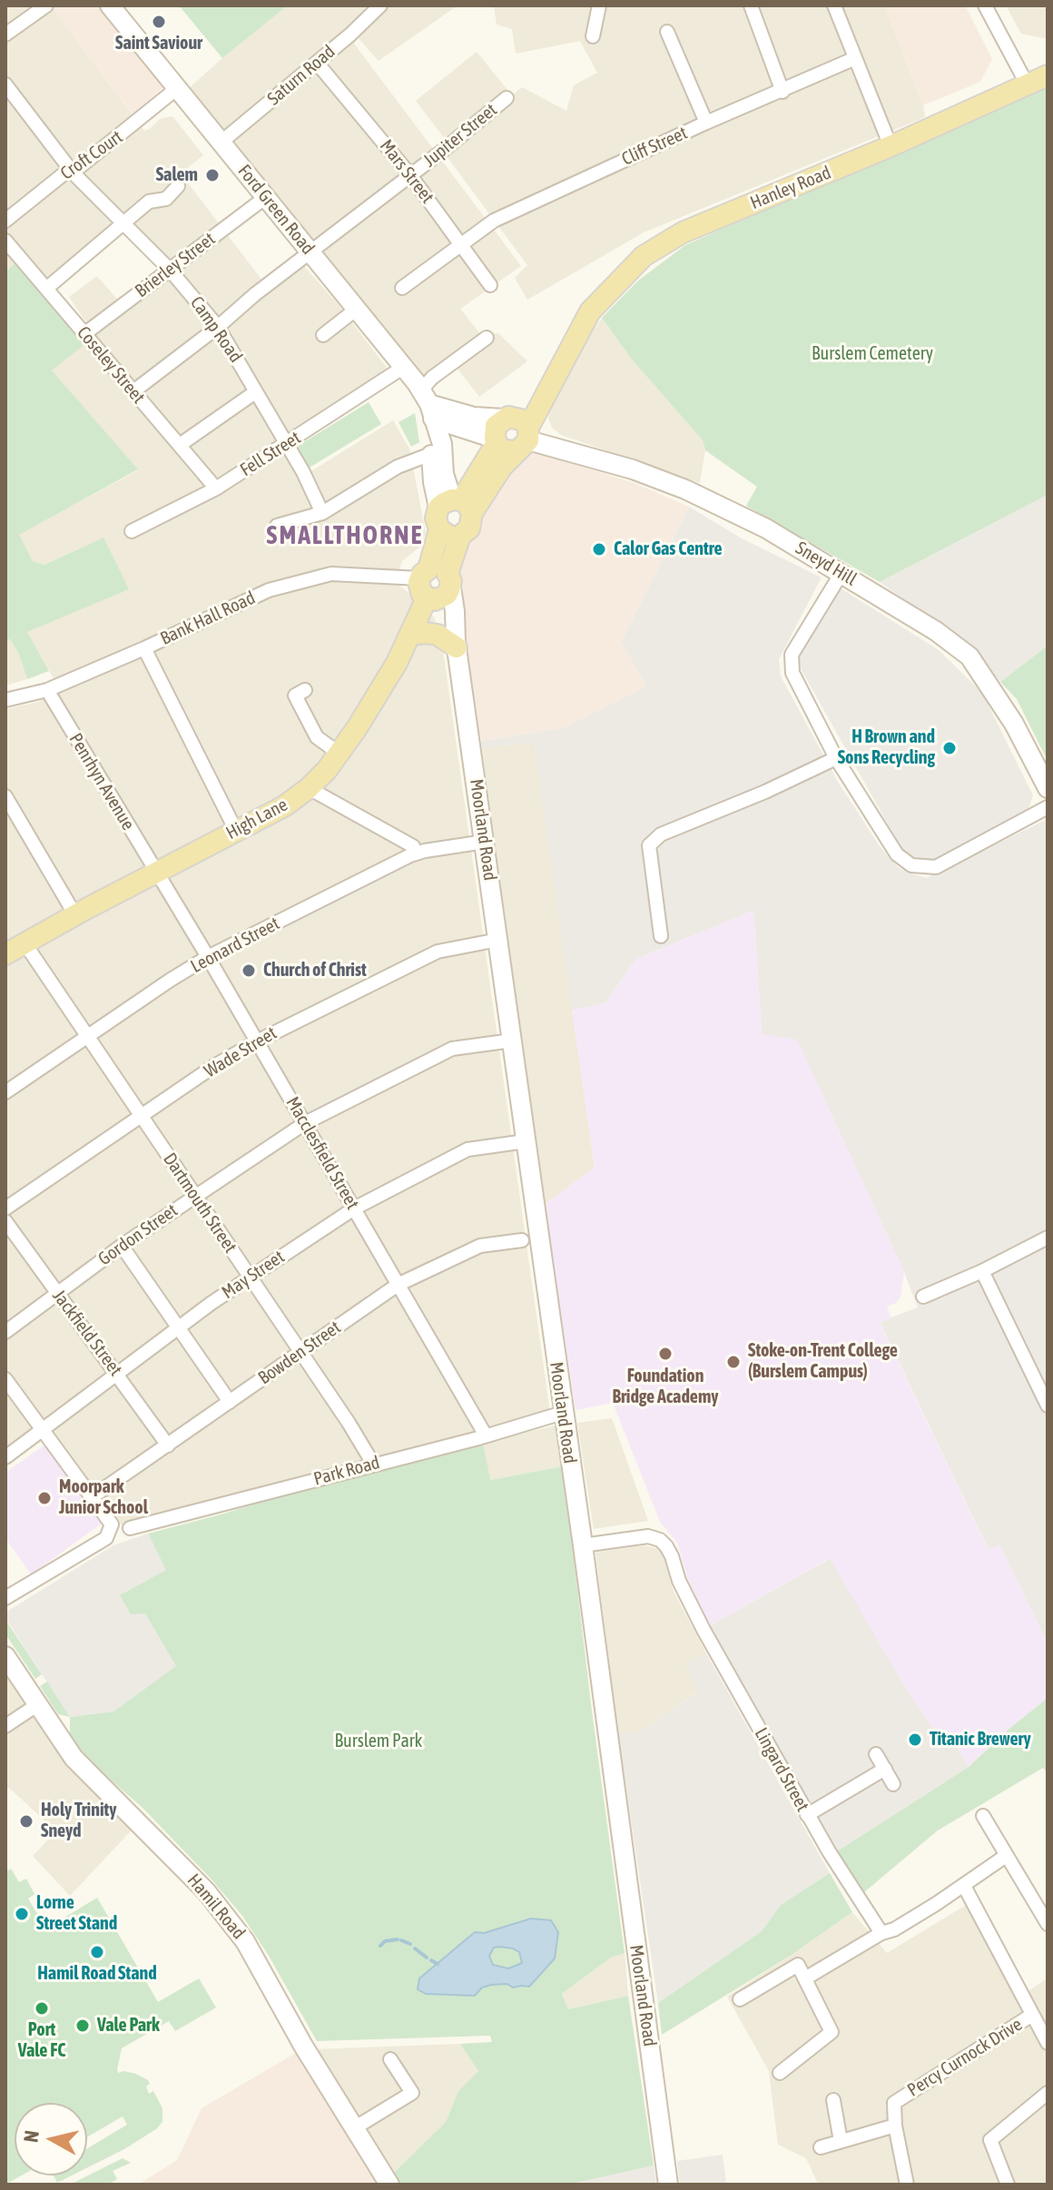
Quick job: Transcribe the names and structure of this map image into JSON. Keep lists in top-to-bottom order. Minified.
{"streets":{"main road":["Hanley Road","Ford Green Road","Sneyd Hill","High Lane","Moorland Road","Hamil Road"],"street":["Saturn Road","Jupiter Street","Cliff Street","Croft Court","Mars Street","Brierley Street","Camp Road","Coseley Street","Fell Street","Bank Hall Road","Penrhyn Avenue","Leonard Street","Wade Street","Macclesfield Street","Dartmouth Street","Gordon Street","May Street","Jackfield Street","Bowden Street","Park Road","Lingard Street","Percy Curnock Drive"]},"crossings":[["Saturn Road","Mars Street"],["Saturn Road","Ford Green Road"],["Jupiter Street","Mars Street"],["Jupiter Street","Ford Green Road"],["Jupiter Street","Camp Road"],["Jupiter Street","Coseley Street"],["Cliff Street","Mars Street"],["Croft Court","Ford Green Road"],["Croft Court","Camp Road"],["Hanley Road","Sneyd Hill"],["Ford Green Road","Brierley Street"],["Ford Green Road","Fell Street"],["Ford Green Road","Sneyd Hill"],["Brierley Street","Camp Road"],["Brierley Street","Coseley Street"],["Camp Road","Fell Street"],["Coseley Street","Fell Street"],["Bank Hall Road","Penrhyn Avenue"],["Bank Hall Road","Moorland Road"],["Penrhyn Avenue","High Lane"],["Penrhyn Avenue","Macclesfield Street"],["High Lane","Moorland Road"],["High Lane","Macclesfield Street"],["High Lane","Dartmouth Street"],["Moorland Road","Leonard Street"],["Moorland Road","Wade Street"],["Moorland Road","Gordon Street"],["Moorland Road","May Street"],["Moorland Road","Park Road"],["Moorland Road","Lingard Street"],["Leonard Street","Macclesfield Street"],["Leonard Street","Dartmouth Street"],["Wade Street","Macclesfield Street"],["Wade Street","Dartmouth Street"],["Macclesfield Street","Gordon Street"],["Macclesfield Street","May Street"],["Macclesfield Street","Bowden Street"],["Macclesfield Street","Park Road"],["Dartmouth Street","Gordon Street"],["Dartmouth Street","May Street"],["Dartmouth Street","Bowden Street"],["Dartmouth Street","Park Road"],["Gordon Street","Jackfield Street"],["May Street","Jackfield Street"],["Jackfield Street","Bowden Street"]],"districts":["SMALLTHORNE"],"parks":["Burslem Cemetery","Burslem Park"],"places":["Saint Saviour","Salem","Calor Gas Centre","H Brown and Sons Recycling","Church of Christ","Foundation Bridge Academy","Stoke-on-Trent College (Burslem Campus)","Moorpark Junior School","Titanic Brewery","Holy Trinity Sneyd","Lorne Street Stand","Hamil Road Stand","Port Vale FC","Vale Park"],"north":"left"}
